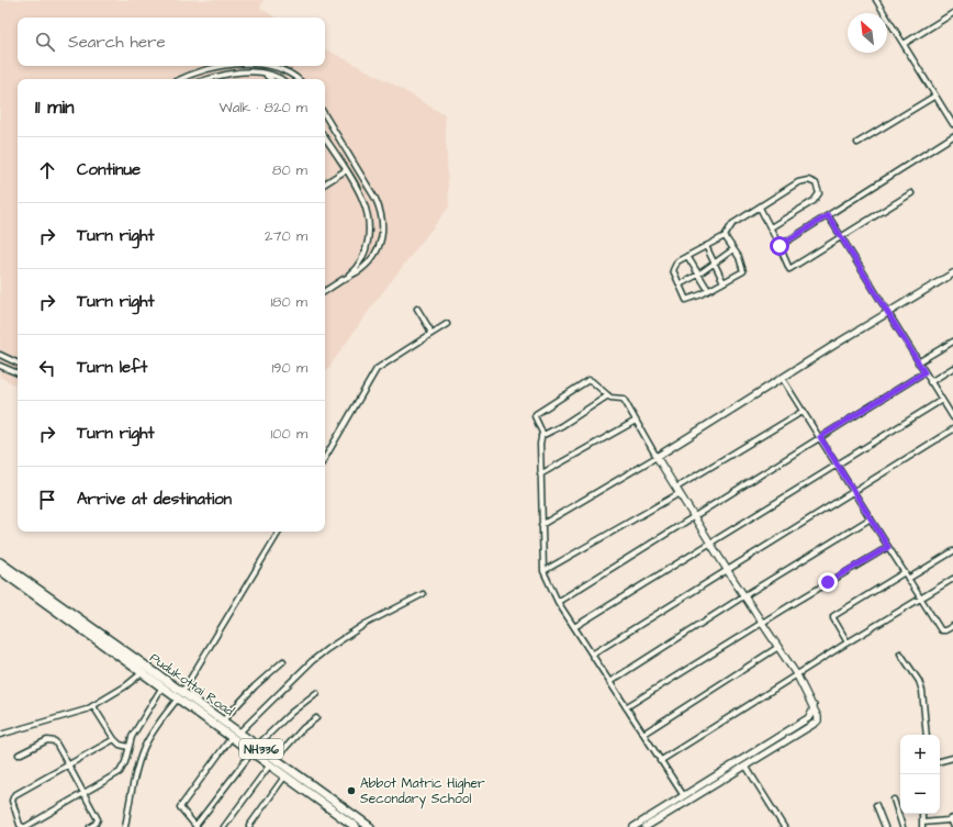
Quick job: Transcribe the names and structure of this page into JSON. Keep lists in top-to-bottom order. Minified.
{"streets":{"highway":["Pudukottai Road","NH336"]},"places":["Abbot Matric Higher Secondary School"],"north":"top left","page":{"search":"Search here","heading":["11 min","Walk · 820 m"],"list":[["Continue","80 m"],["Turn right","270 m"],["Turn right","180 m"],["Turn left","190 m"],["Turn right","100 m"],"Arrive at destination"],"map_buttons":["+","−"]}}
